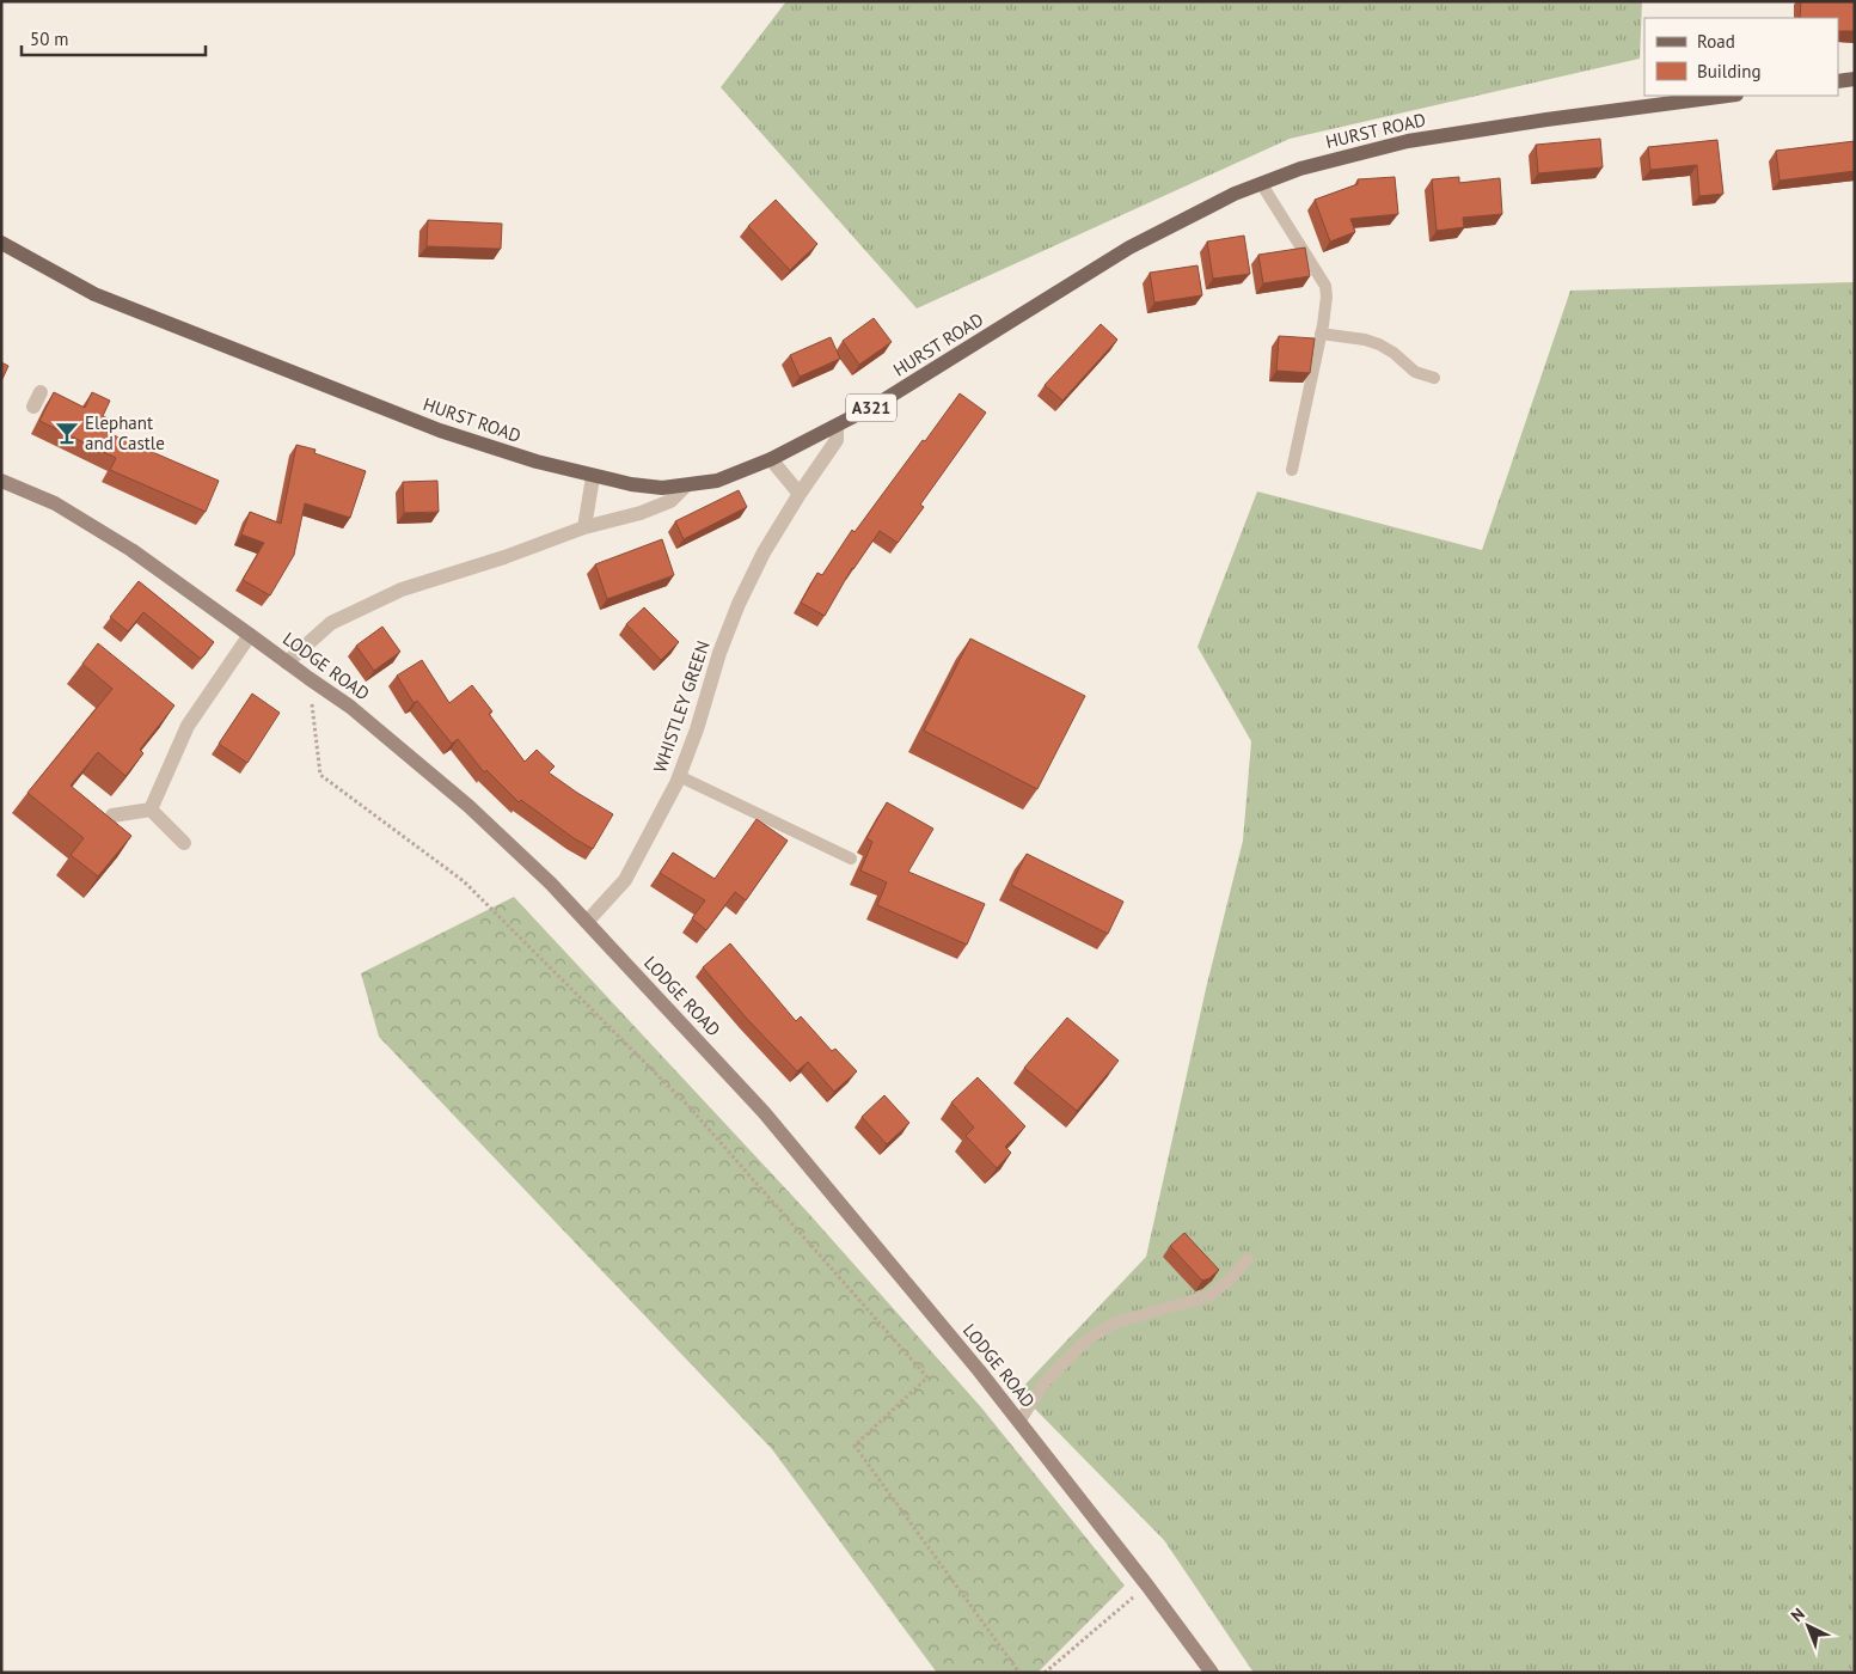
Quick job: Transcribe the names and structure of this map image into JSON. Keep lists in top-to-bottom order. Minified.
{"streets":{"main road":["HURST ROAD","A321","LODGE ROAD"],"street":["WHISTLEY GREEN"]},"crossings":[["HURST ROAD","WHISTLEY GREEN"],["LODGE ROAD","WHISTLEY GREEN"]],"places":{"bar":["Elephant and Castle"]},"legend":["Road","Building"],"scale_bar":"50 m","north":"top left"}
